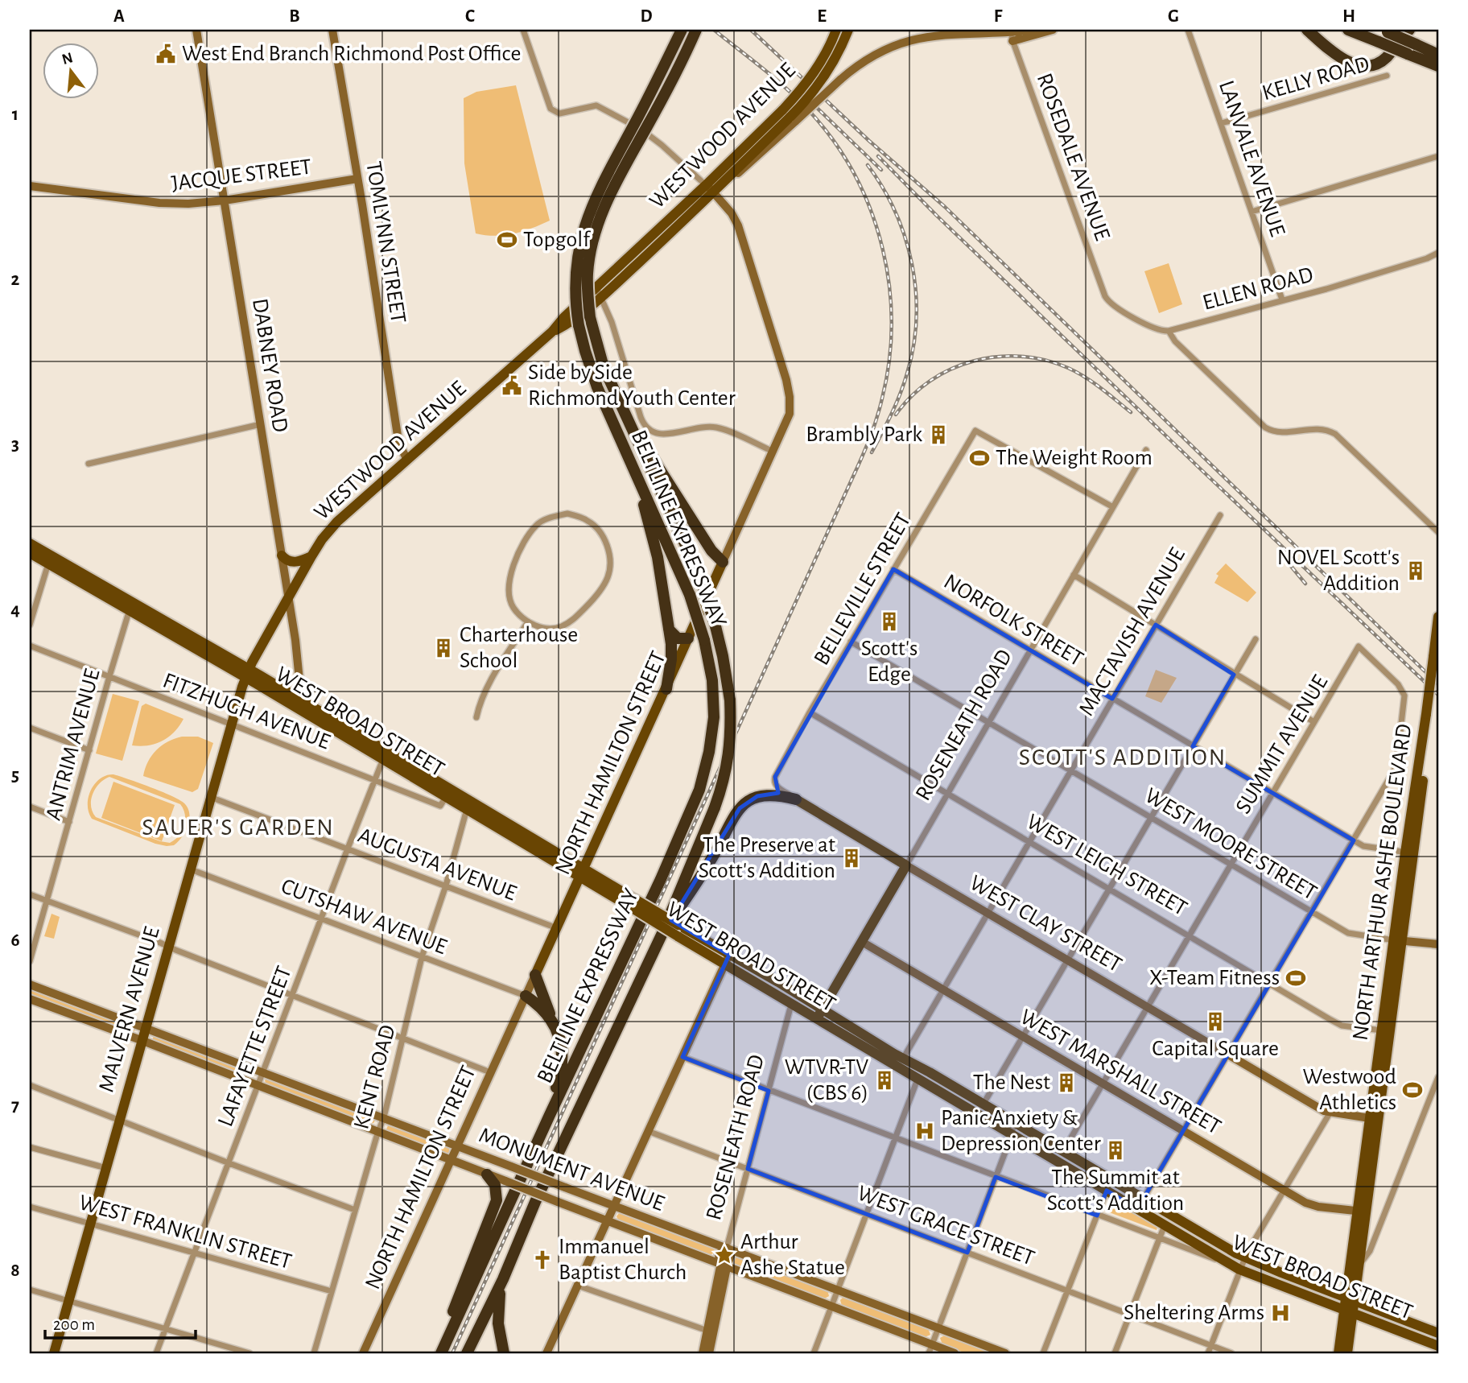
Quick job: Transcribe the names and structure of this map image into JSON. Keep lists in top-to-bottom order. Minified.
{"streets":{"highway":["BELTLINE EXPRESSWAY"],"main road":["WESTWOOD AVENUE","WEST BROAD STREET","ROSENEATH ROAD","NORTH HAMILTON STREET","NORTH ARTHUR ASHE BOULEVARD","WEST CLAY STREET","MALVERN AVENUE"],"street":["KELLY ROAD","ROSEDALE AVENUE","LANVALE AVENUE","JACQUE STREET","TOMLYNN STREET","ELLEN ROAD","DABNEY ROAD","BELLEVILLE STREET","NORFOLK STREET","MACTAVISH AVENUE","FITZHUGH AVENUE","ANTRIM AVENUE","SUMMIT AVENUE","WEST MOORE STREET","AUGUSTA AVENUE","WEST LEIGH STREET","CUTSHAW AVENUE","LAFAYETTE STREET","WEST MARSHALL STREET","KENT ROAD","MONUMENT AVENUE","WEST GRACE STREET","WEST FRANKLIN STREET"]},"crossings":[["KELLY ROAD","LANVALE AVENUE"],["WESTWOOD AVENUE","ROSEDALE AVENUE"],["WESTWOOD AVENUE","TOMLYNN STREET"],["WESTWOOD AVENUE","DABNEY ROAD"],["WESTWOOD AVENUE","WEST BROAD STREET"],["WESTWOOD AVENUE","NORTH HAMILTON STREET"],["WESTWOOD AVENUE","MALVERN AVENUE"],["ROSEDALE AVENUE","ELLEN ROAD"],["LANVALE AVENUE","ELLEN ROAD"],["JACQUE STREET","TOMLYNN STREET"],["JACQUE STREET","DABNEY ROAD"],["DABNEY ROAD","WEST BROAD STREET"],["BELLEVILLE STREET","NORFOLK STREET"],["BELLEVILLE STREET","ROSENEATH ROAD"],["BELLEVILLE STREET","WEST MOORE STREET"],["BELLEVILLE STREET","WEST LEIGH STREET"],["BELLEVILLE STREET","WEST CLAY STREET"],["NORFOLK STREET","MACTAVISH AVENUE"],["NORFOLK STREET","ROSENEATH ROAD"],["NORFOLK STREET","SUMMIT AVENUE"],["NORFOLK STREET","NORTH ARTHUR ASHE BOULEVARD"],["MACTAVISH AVENUE","WEST BROAD STREET"],["MACTAVISH AVENUE","WEST MOORE STREET"],["MACTAVISH AVENUE","WEST LEIGH STREET"],["MACTAVISH AVENUE","WEST CLAY STREET"],["MACTAVISH AVENUE","WEST MARSHALL STREET"],["FITZHUGH AVENUE","WEST BROAD STREET"],["FITZHUGH AVENUE","ANTRIM AVENUE"],["FITZHUGH AVENUE","MALVERN AVENUE"],["FITZHUGH AVENUE","LAFAYETTE STREET"],["WEST BROAD STREET","ROSENEATH ROAD"],["WEST BROAD STREET","ANTRIM AVENUE"],["WEST BROAD STREET","SUMMIT AVENUE"],["WEST BROAD STREET","NORTH HAMILTON STREET"],["WEST BROAD STREET","NORTH ARTHUR ASHE BOULEVARD"],["WEST BROAD STREET","MALVERN AVENUE"],["WEST BROAD STREET","LAFAYETTE STREET"],["WEST BROAD STREET","KENT ROAD"],["ROSENEATH ROAD","WEST MOORE STREET"],["ROSENEATH ROAD","WEST LEIGH STREET"],["ROSENEATH ROAD","WEST CLAY STREET"],["ROSENEATH ROAD","WEST MARSHALL STREET"],["ROSENEATH ROAD","MONUMENT AVENUE"],["ROSENEATH ROAD","WEST GRACE STREET"],["SUMMIT AVENUE","WEST MOORE STREET"],["SUMMIT AVENUE","WEST LEIGH STREET"],["SUMMIT AVENUE","WEST CLAY STREET"],["SUMMIT AVENUE","WEST MARSHALL STREET"],["NORTH HAMILTON STREET","AUGUSTA AVENUE"],["NORTH HAMILTON STREET","CUTSHAW AVENUE"],["NORTH HAMILTON STREET","MONUMENT AVENUE"],["WEST MOORE STREET","NORTH ARTHUR ASHE BOULEVARD"],["AUGUSTA AVENUE","MALVERN AVENUE"],["AUGUSTA AVENUE","LAFAYETTE STREET"],["AUGUSTA AVENUE","KENT ROAD"],["WEST LEIGH STREET","NORTH ARTHUR ASHE BOULEVARD"],["NORTH ARTHUR ASHE BOULEVARD","WEST CLAY STREET"],["NORTH ARTHUR ASHE BOULEVARD","WEST MARSHALL STREET"],["CUTSHAW AVENUE","MALVERN AVENUE"],["CUTSHAW AVENUE","LAFAYETTE STREET"],["CUTSHAW AVENUE","KENT ROAD"],["MALVERN AVENUE","MONUMENT AVENUE"],["MALVERN AVENUE","WEST FRANKLIN STREET"],["LAFAYETTE STREET","MONUMENT AVENUE"],["LAFAYETTE STREET","WEST FRANKLIN STREET"],["KENT ROAD","MONUMENT AVENUE"],["KENT ROAD","WEST FRANKLIN STREET"]],"districts":["SCOTT'S ADDITION","SAUER'S GARDEN"],"places":{"public building":["West End Branch Richmond Post Office","Side by Side Richmond Youth Center"],"sports":["Topgolf","The Weight Room","X-Team Fitness","Westwood Athletics"],"building":["Brambly Park","NOVEL Scott's Addition","Scott's Edge","Charterhouse School","The Preserve at Scott's Addition","Capital Square","WTVR-TV (CBS 6)","The Nest","The Summit at Scott’s Addition"],"hospital":["Panic Anxiety & Depression Center","Sheltering Arms"],"place":["Arthur Ashe Statue"],"church":["Immanuel Baptist Church"]},"scale_bar":"200 m","north":"top","grid":{"columns":["A","B","C","D","E","F","G","H"],"rows":["1","2","3","4","5","6","7","8"]}}
